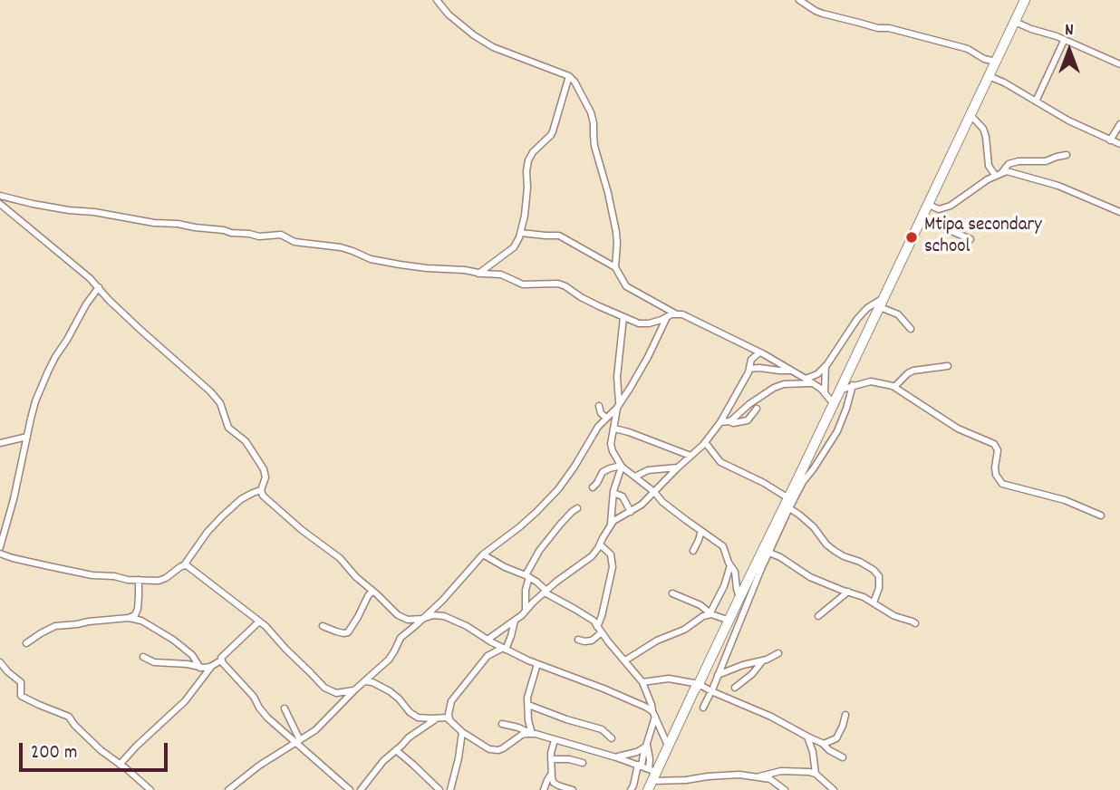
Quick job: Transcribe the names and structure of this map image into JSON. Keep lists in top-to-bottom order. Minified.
{"places":["Mtipa secondary school"],"scale_bar":"200 m","north":"top"}
